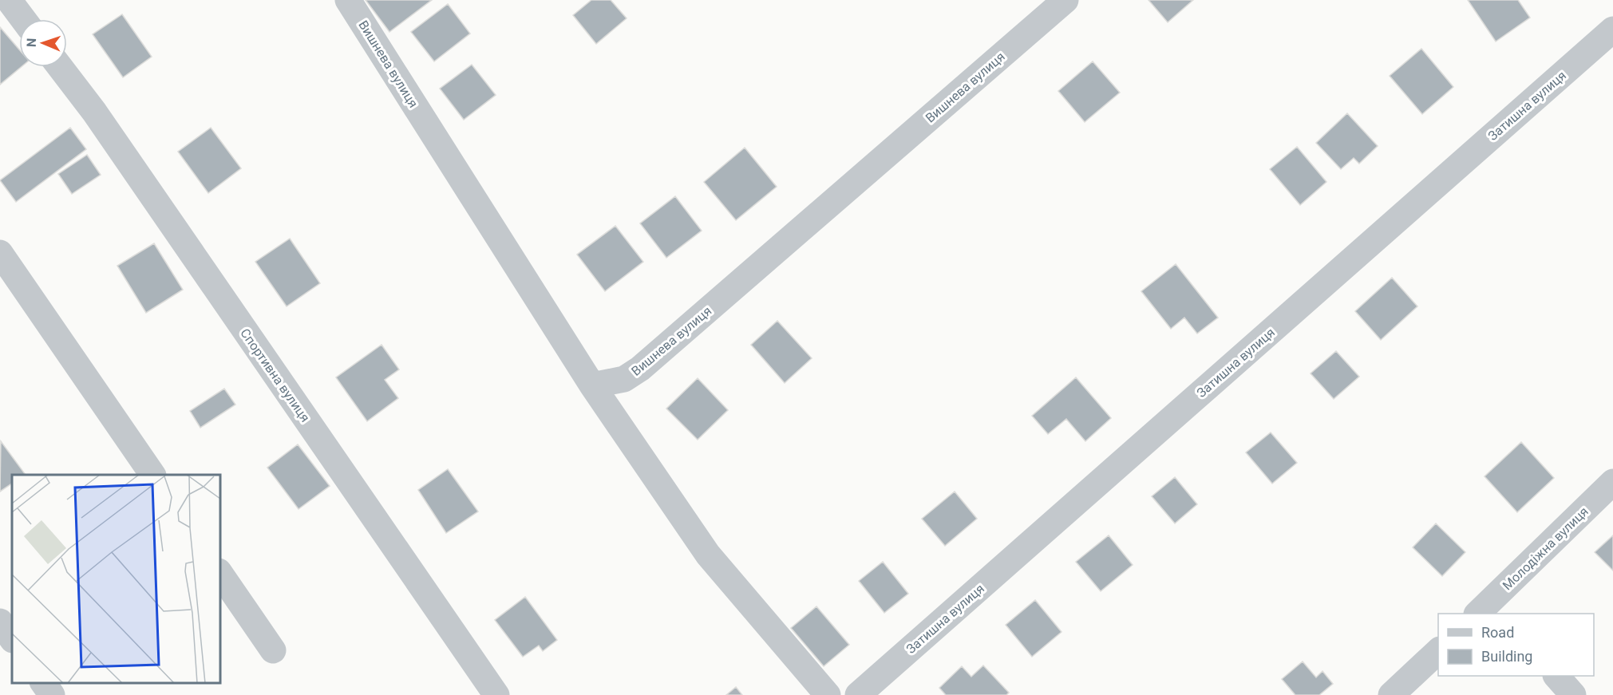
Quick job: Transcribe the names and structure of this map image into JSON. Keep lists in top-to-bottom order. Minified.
{"streets":{"street":["Вишнева вулиця","Затишна вулиця","Спортивна вулиця","Молодіжна вулиця"]},"legend":["Road","Building"],"north":"left"}
